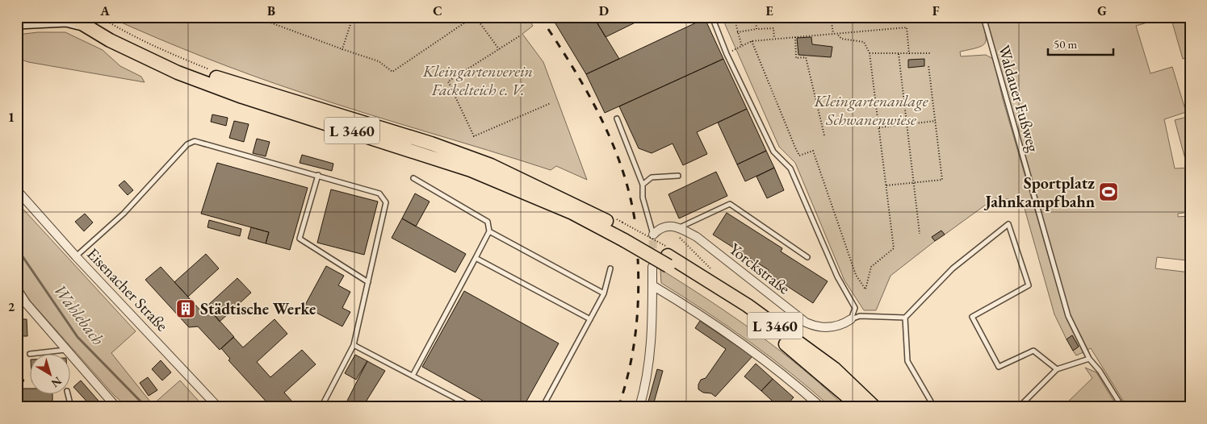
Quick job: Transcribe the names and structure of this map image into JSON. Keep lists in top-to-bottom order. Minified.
{"streets":{"main road":["L 3460"],"street":["Yorckstraße","Eisenacher Straße"],"lane":["Waldauer Fußweg"]},"water":["Wahlebach"],"parks":["Kleingartenverein Fackelteich e. V.","Kleingartenanlage Schwanenwiese"],"places":{"sports":["Sportplatz Jahnkampfbahn"],"building":["Städtische Werke"]},"scale_bar":"50 m","north":"bottom right","grid":{"columns":["A","B","C","D","E","F","G"],"rows":["1","2"]}}
